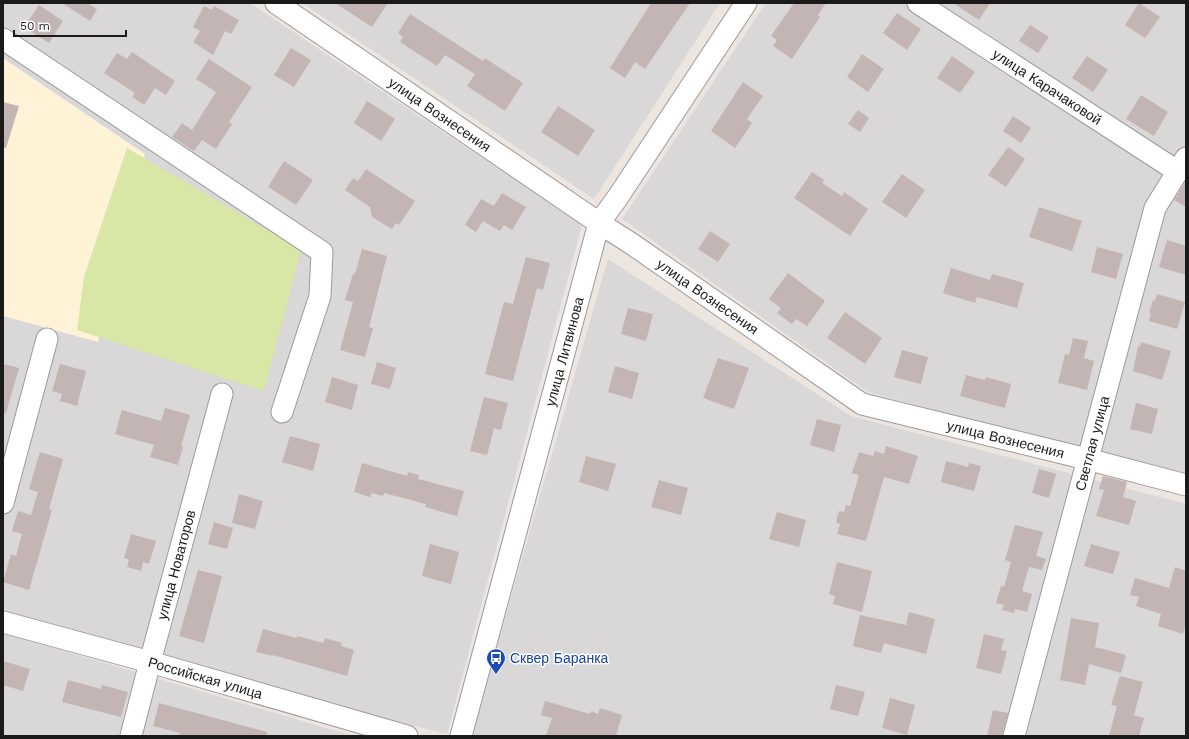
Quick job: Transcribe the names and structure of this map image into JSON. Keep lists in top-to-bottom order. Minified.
{"streets":{"street":["улица Карачаковой","улица Вознесения","улица Литвинова","Светлая улица","улица Новаторов","Российская улица"]},"crossings":[["улица Карачаковой","Светлая улица"],["улица Вознесения","улица Литвинова"],["улица Вознесения","Светлая улица"],["улица Новаторов","Российская улица"]],"places":{"bus stop":["Сквер Баранка"]},"scale_bar":"50 m"}
